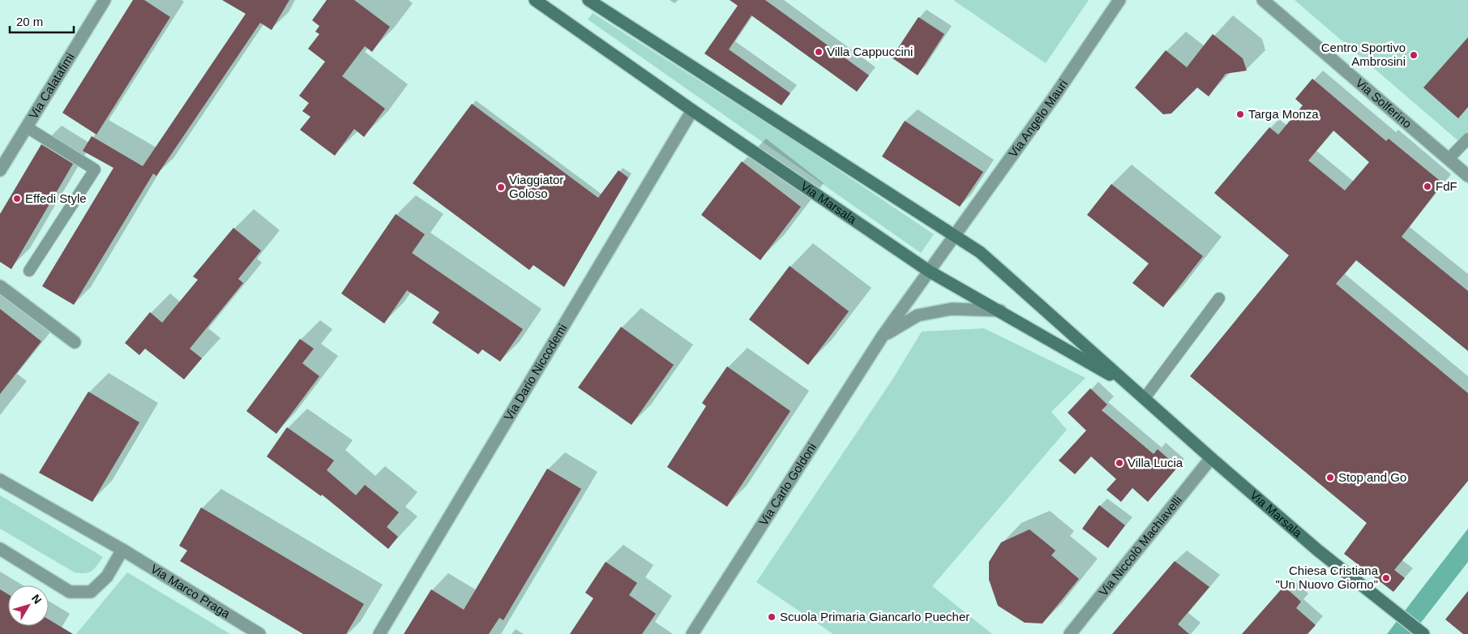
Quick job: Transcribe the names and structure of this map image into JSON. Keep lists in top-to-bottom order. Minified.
{"streets":{"street":["Via Calatafimi","Via Solferino","Via Angelo Mauri","Via Marsala","Via Dario Niccodemi","Via Carlo Goldoni","Via Niccolò Machiavelli","Via Marco Praga"]},"crossings":[["Via Angelo Mauri","Via Marsala"],["Via Angelo Mauri","Via Carlo Goldoni"],["Via Marsala","Via Dario Niccodemi"],["Via Marsala","Via Carlo Goldoni"],["Via Marsala","Via Niccolò Machiavelli"]],"places":["Villa Cappuccini","Centro Sportivo Ambrosini","Targa Monza","FdF","Viaggiator Goloso","Effedi Style","Villa Lucia","Stop and Go","Chiesa Cristiana \"Un Nuovo Giorno\"","Scuola Primaria Giancarlo Puecher"],"scale_bar":"20 m","north":"top right"}
